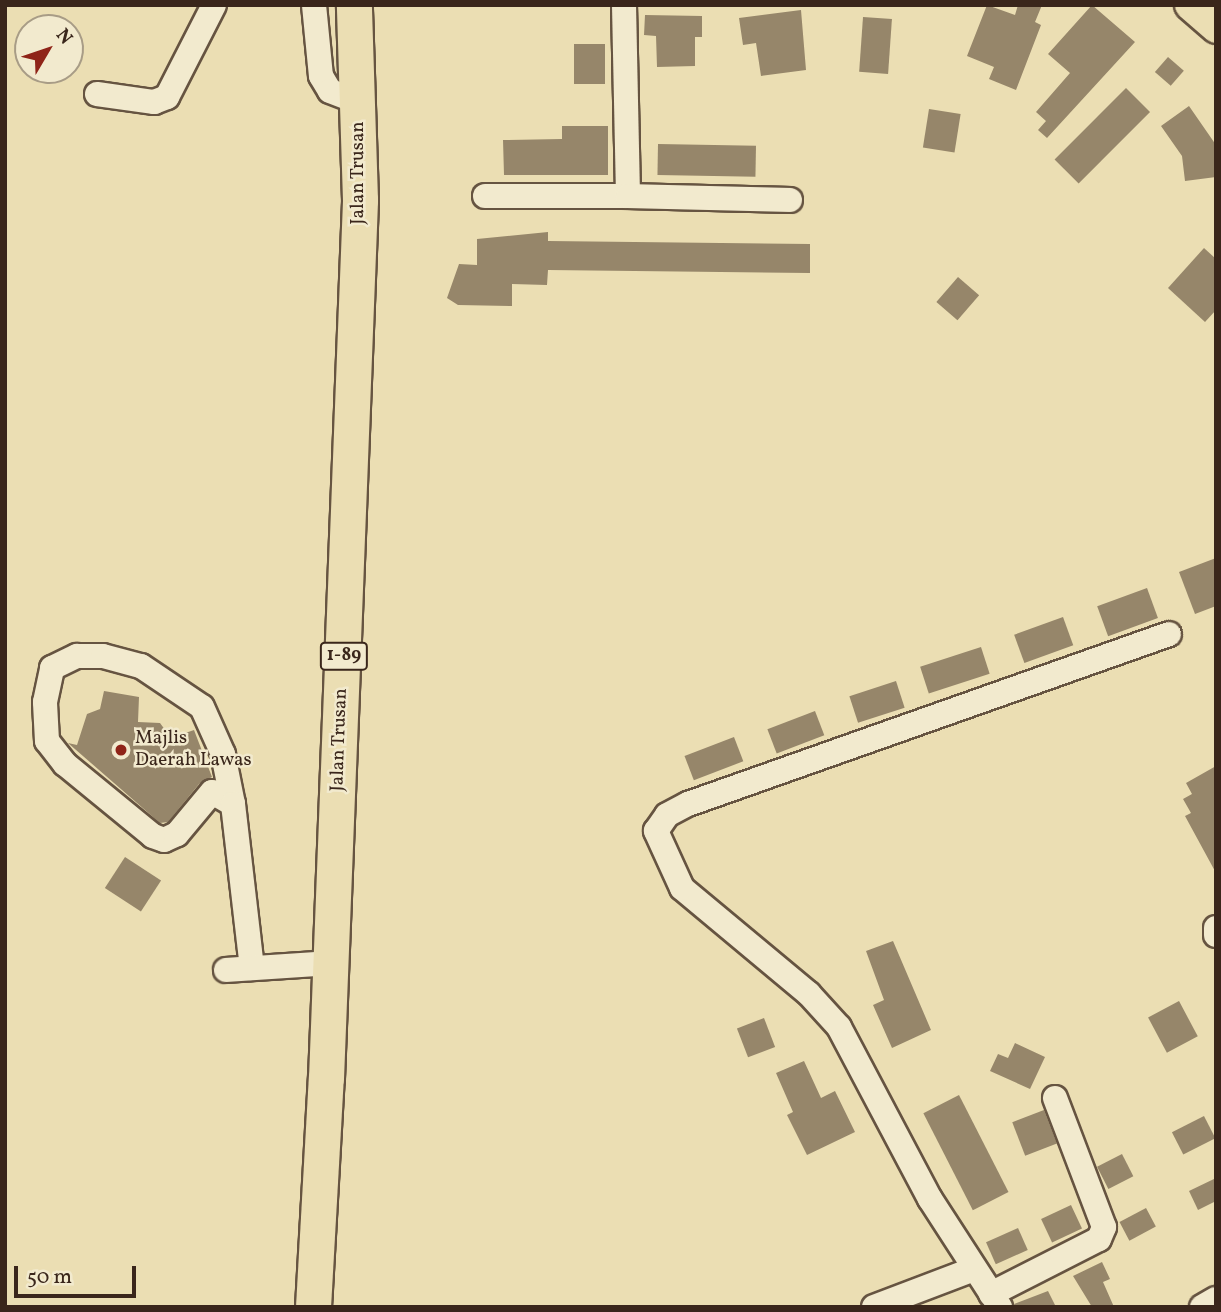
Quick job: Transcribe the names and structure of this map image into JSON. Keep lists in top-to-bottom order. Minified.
{"streets":{"highway":["Jalan Trusan","1-89"]},"places":["Majlis Daerah Lawas"],"scale_bar":"50 m","north":"top right"}
